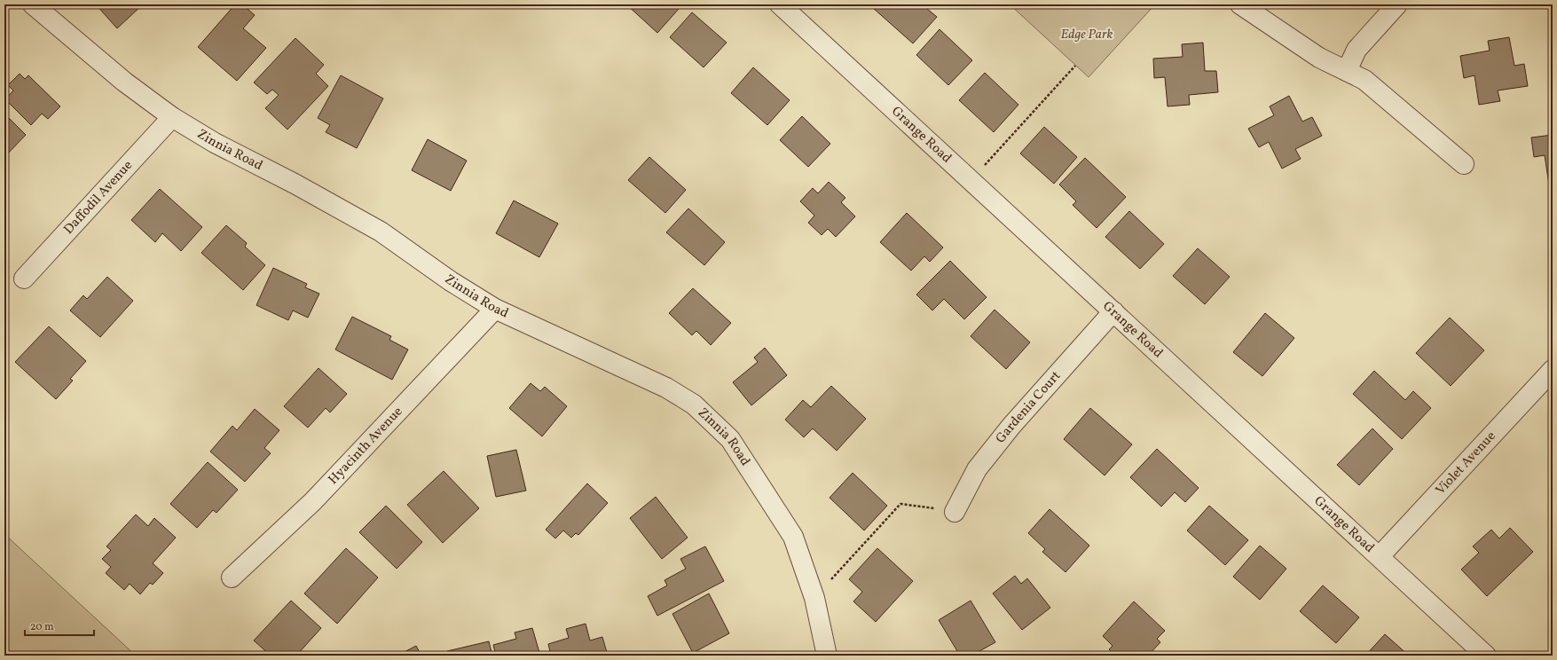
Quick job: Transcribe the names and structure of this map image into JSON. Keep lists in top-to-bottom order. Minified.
{"streets":{"street":["Grange Road","Zinnia Road","Daffodil Avenue","Gardenia Court","Hyacinth Avenue","Violet Avenue"]},"crossings":[["Grange Road","Gardenia Court"],["Grange Road","Violet Avenue"],["Zinnia Road","Daffodil Avenue"],["Zinnia Road","Hyacinth Avenue"]],"parks":["Edge Park"],"scale_bar":"20 m"}
